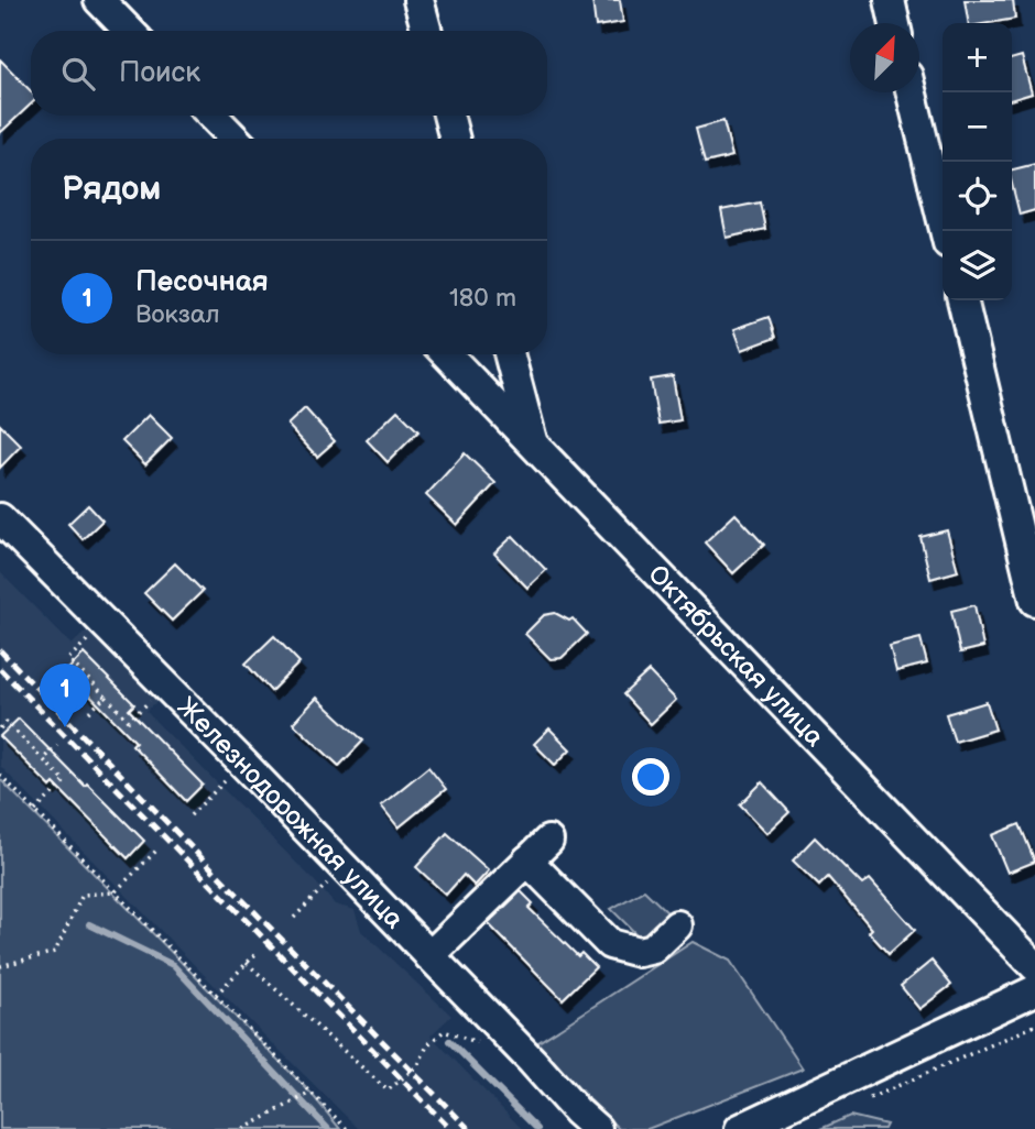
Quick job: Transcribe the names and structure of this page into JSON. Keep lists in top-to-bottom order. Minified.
{"streets":{"street":["Октябрьская улица","Железнодорожная улица"]},"north":"top right","page":{"map_buttons":["+","−"],"search":"Поиск","heading":"Рядом","list":[{"mark":"1","name":"Песочная","note":"Вокзал","value":"180 m"}],"pins":"1"}}
